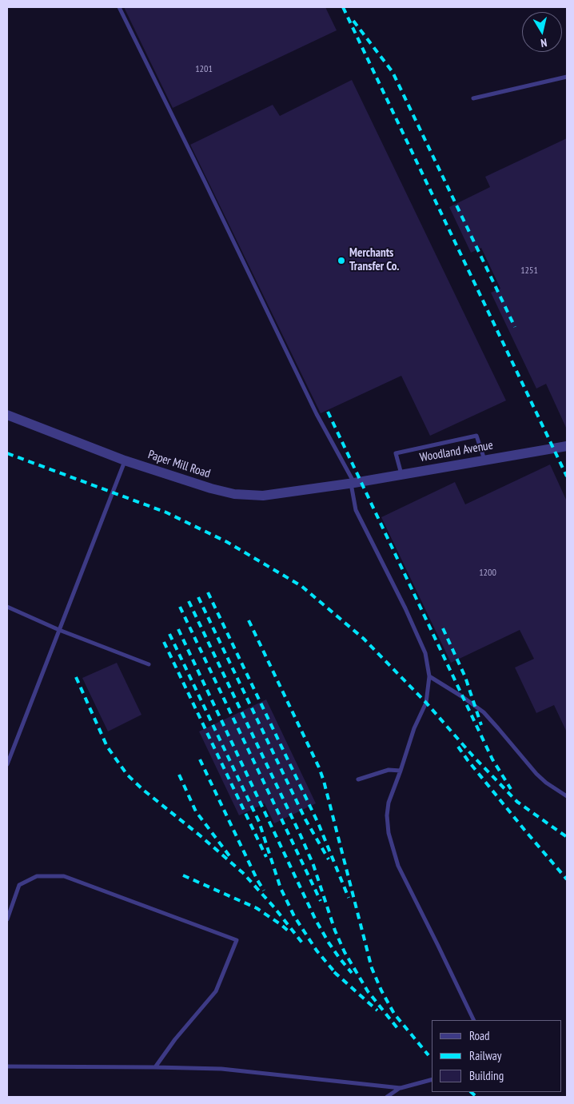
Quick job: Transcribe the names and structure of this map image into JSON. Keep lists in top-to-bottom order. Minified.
{"streets":{"street":["Woodland Avenue","Paper Mill Road"]},"crossings":[["Woodland Avenue","Paper Mill Road"]],"places":["Merchants Transfer Co."],"house_numbers":["1201","1251","1200"],"legend":["Road","Railway","Building"],"north":"bottom"}
